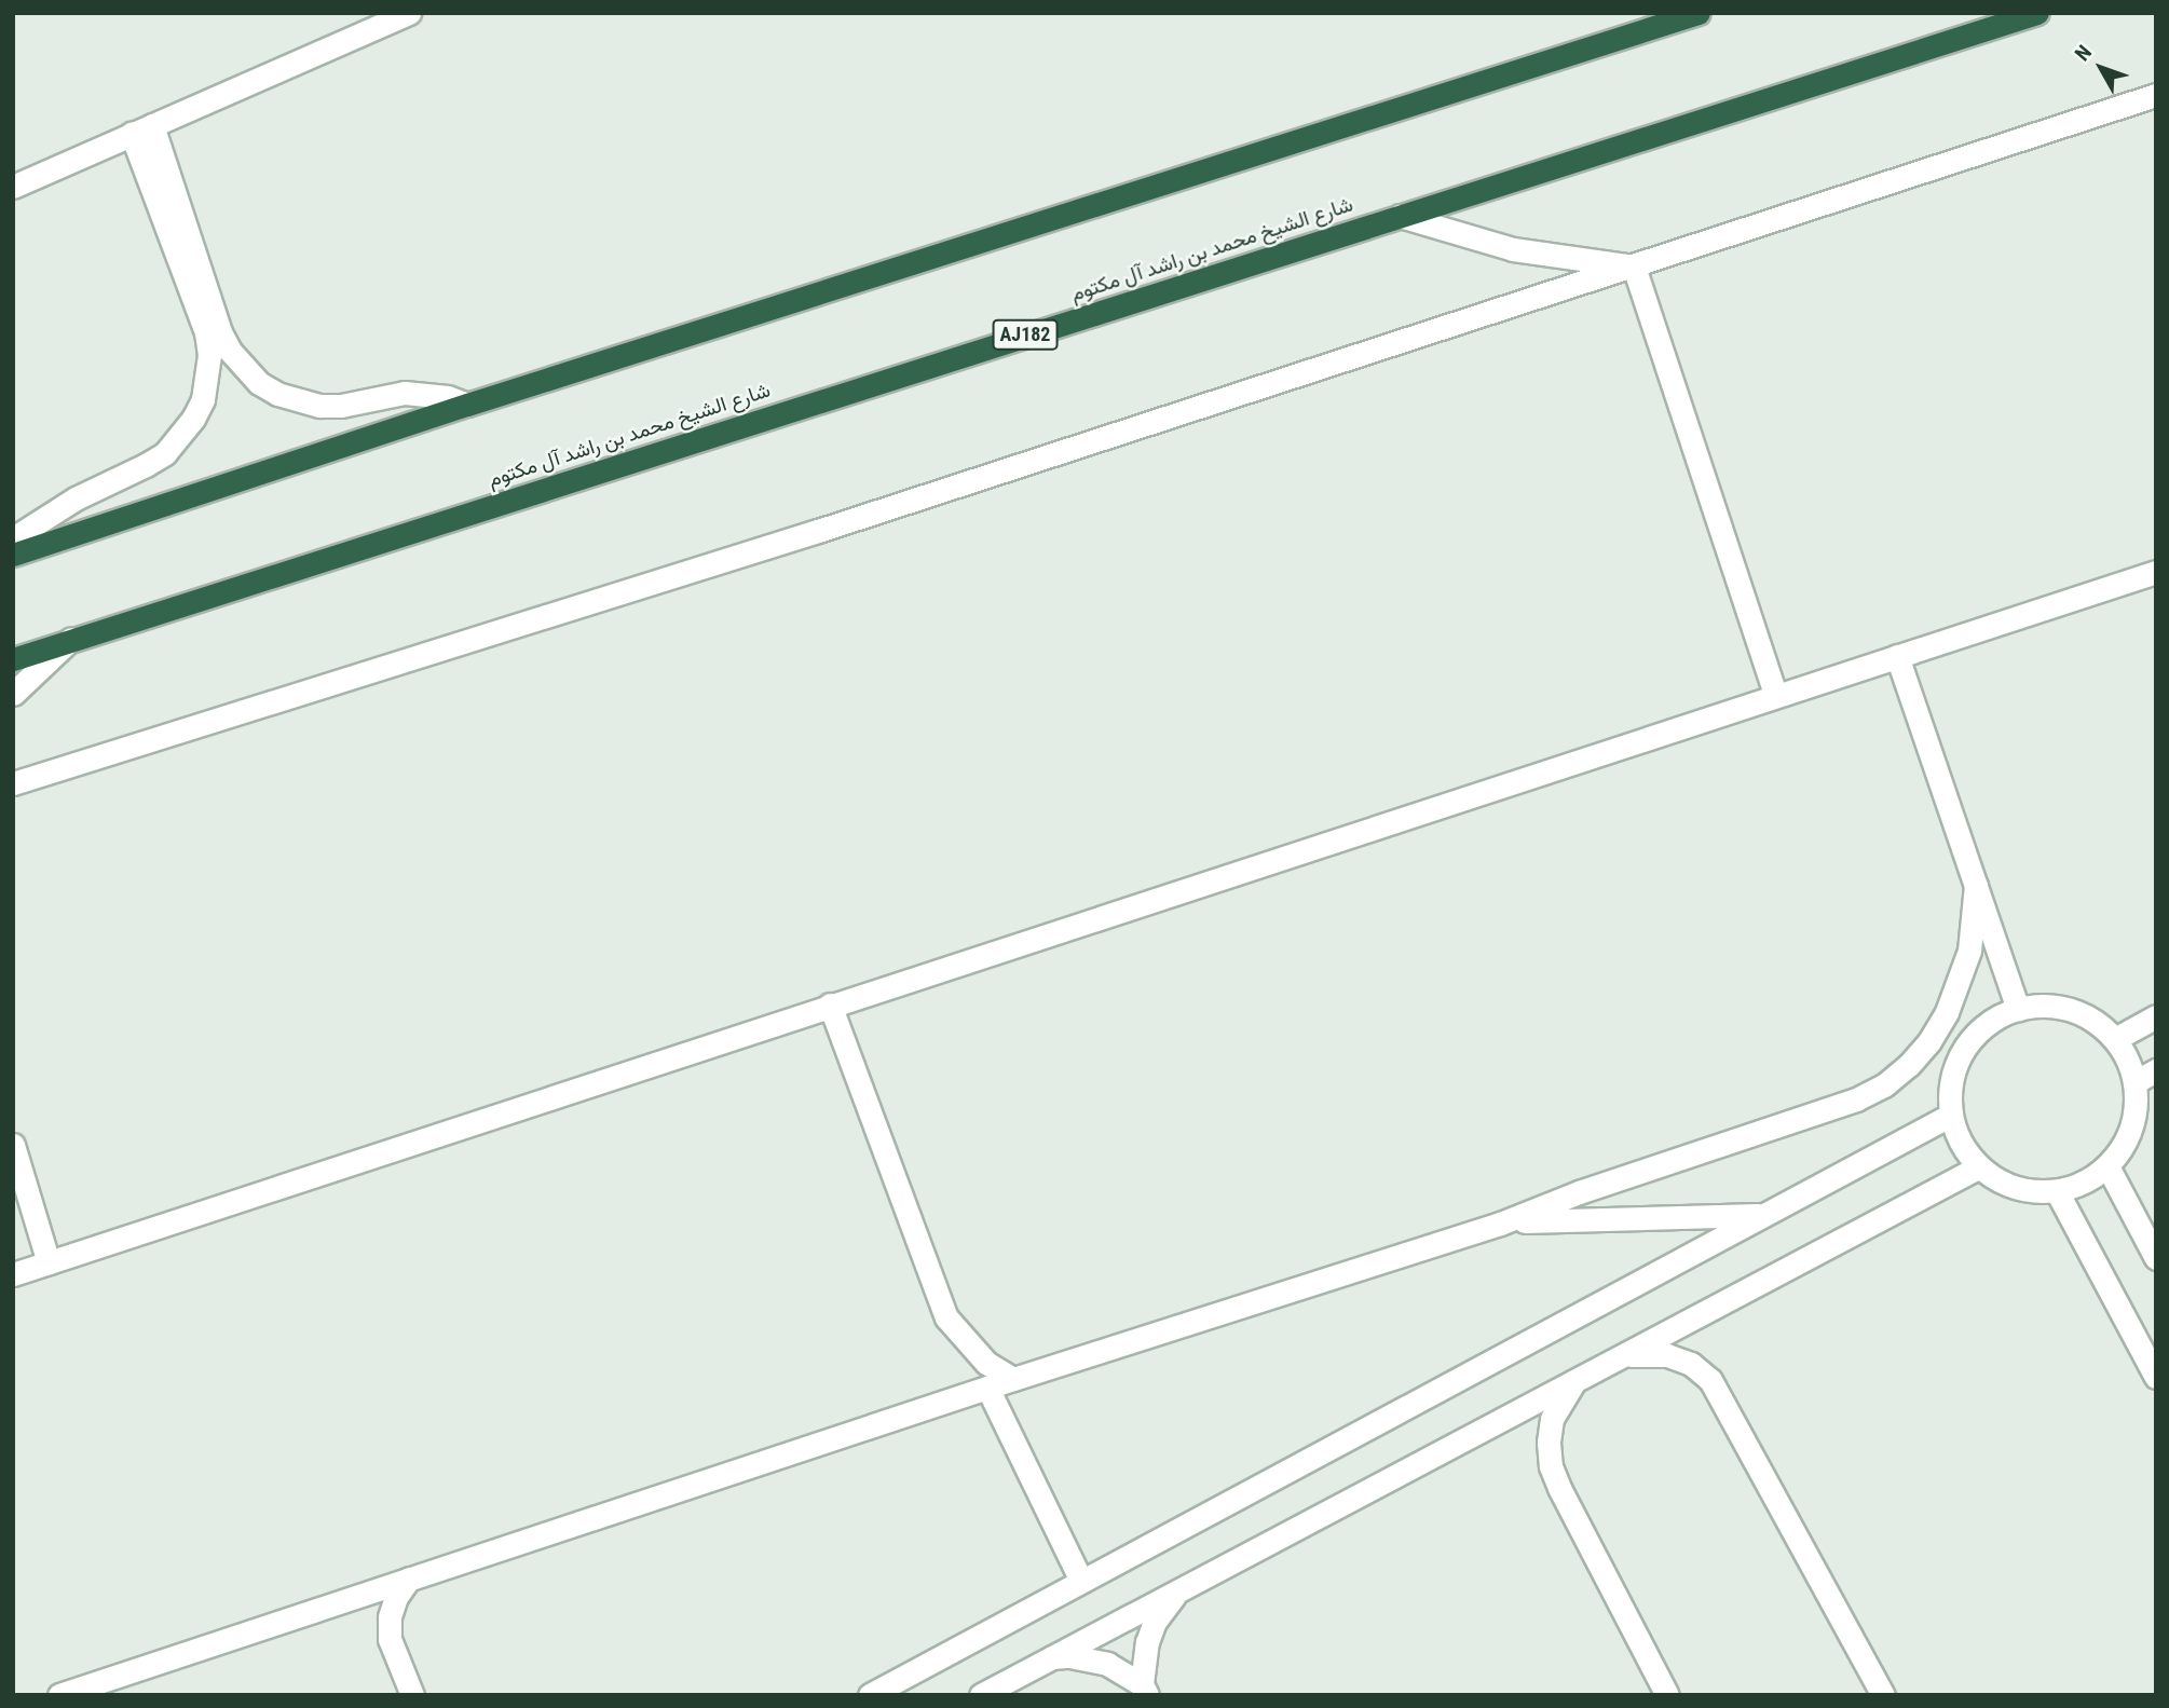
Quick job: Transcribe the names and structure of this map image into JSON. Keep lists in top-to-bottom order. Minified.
{"streets":{"highway":["شارع الشيخ محمد بن راشد آل مكتوم","AJ182"]},"north":"top left"}
